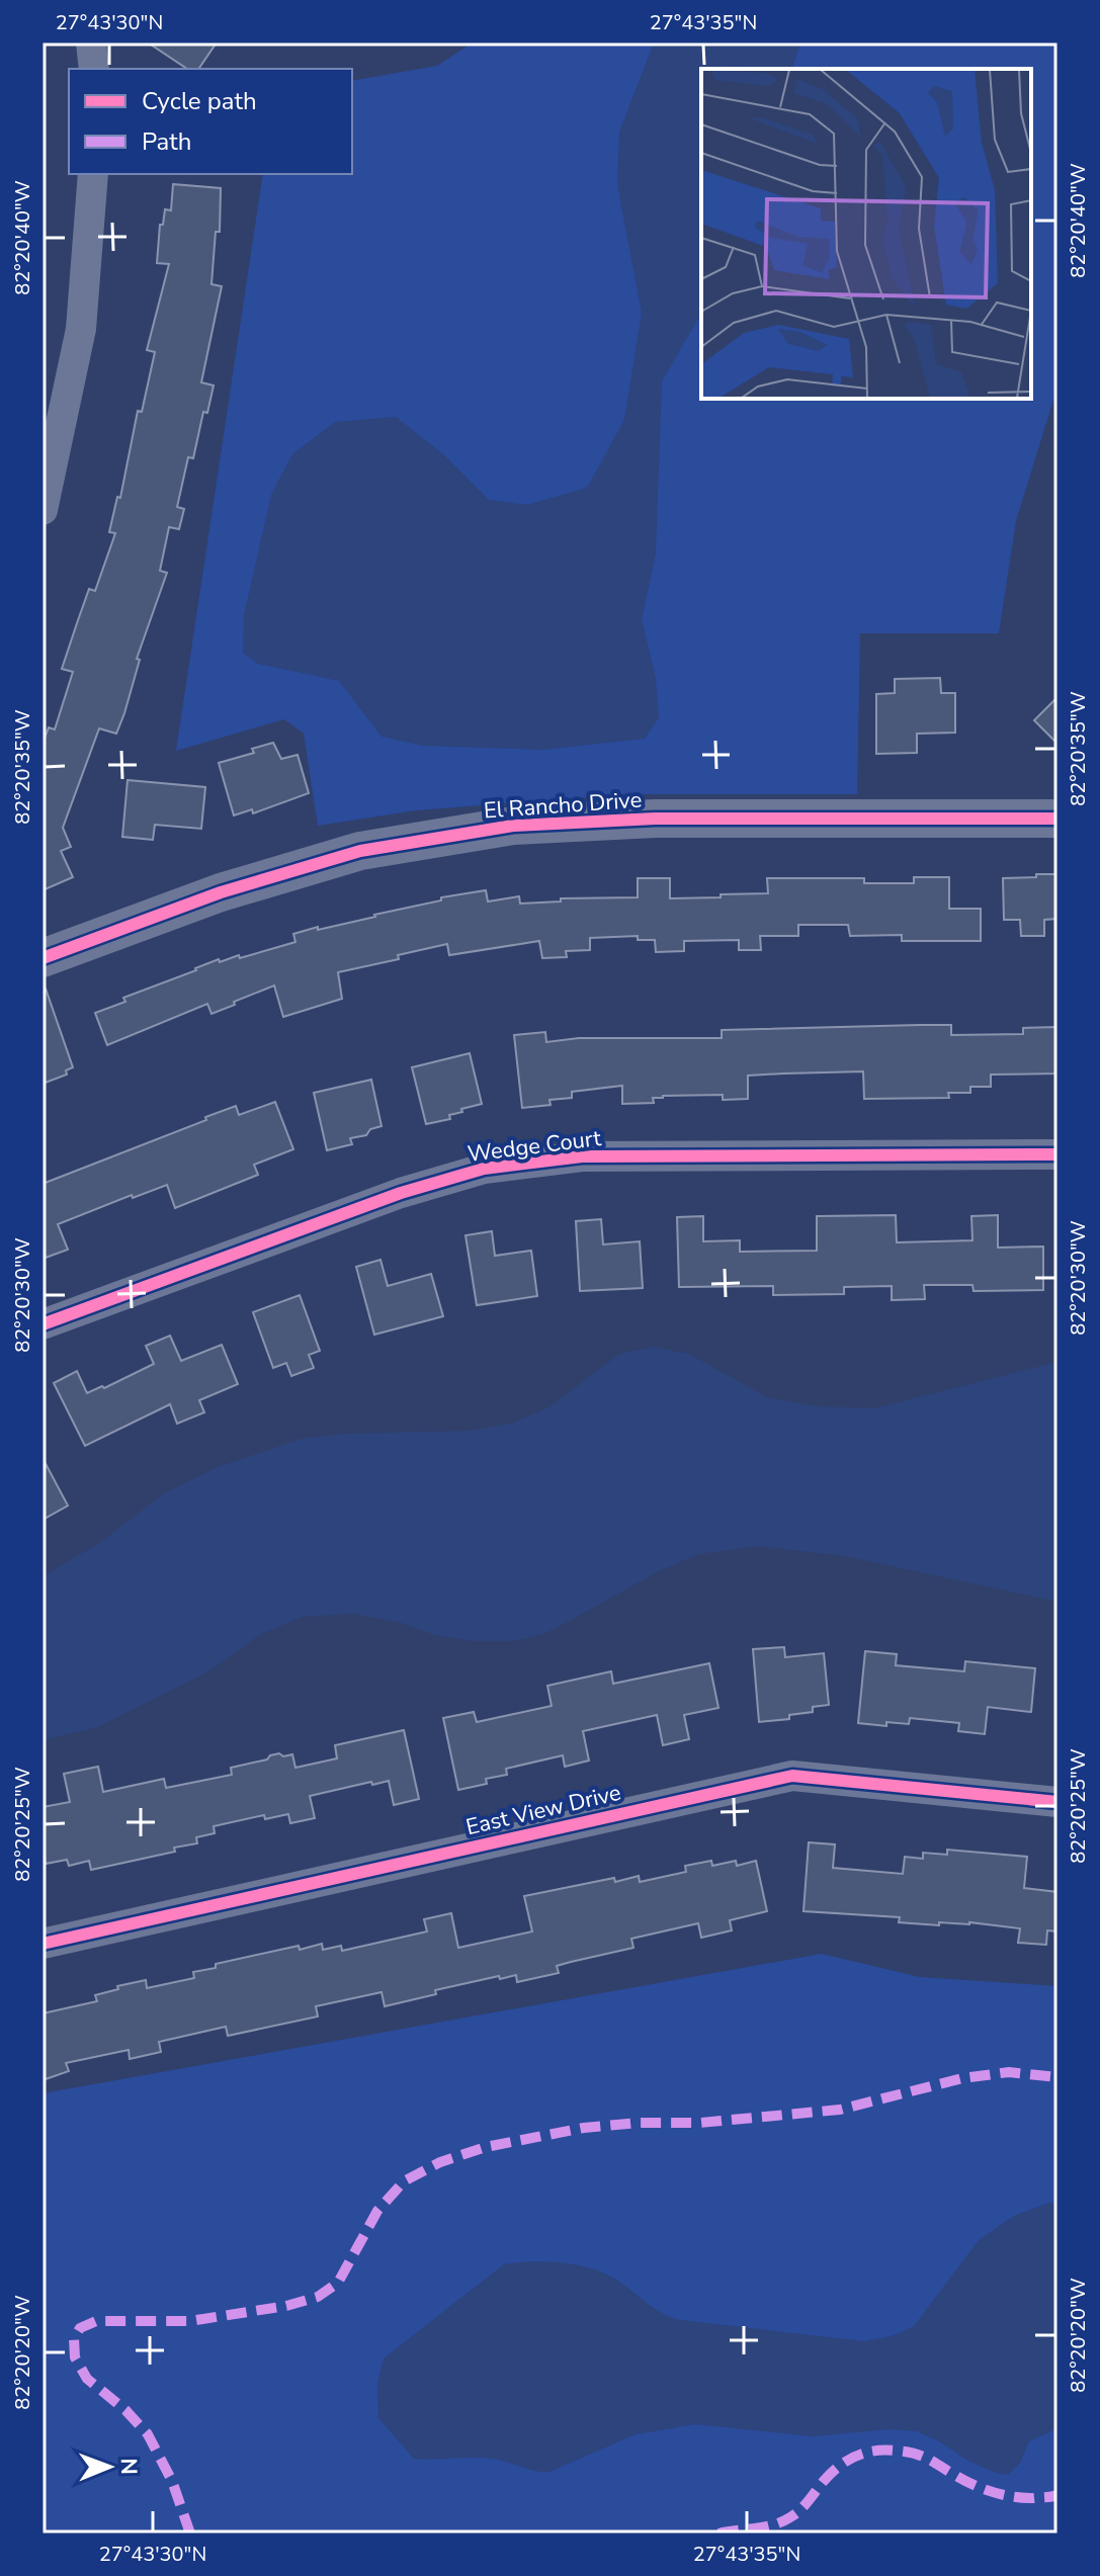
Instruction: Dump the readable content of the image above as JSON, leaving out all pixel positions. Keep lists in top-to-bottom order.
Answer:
{
  "streets": {
    "street": ["El Rancho Drive", "Wedge Court", "East View Drive"]
  },
  "legend": ["Cycle path", "Path"],
  "north": "right",
  "coordinates": [
    "27°43'30\"N",
    "27°43'35\"N",
    "82°20'40\"W",
    "82°20'35\"W",
    "82°20'30\"W",
    "82°20'25\"W",
    "82°20'20\"W"
  ]
}
